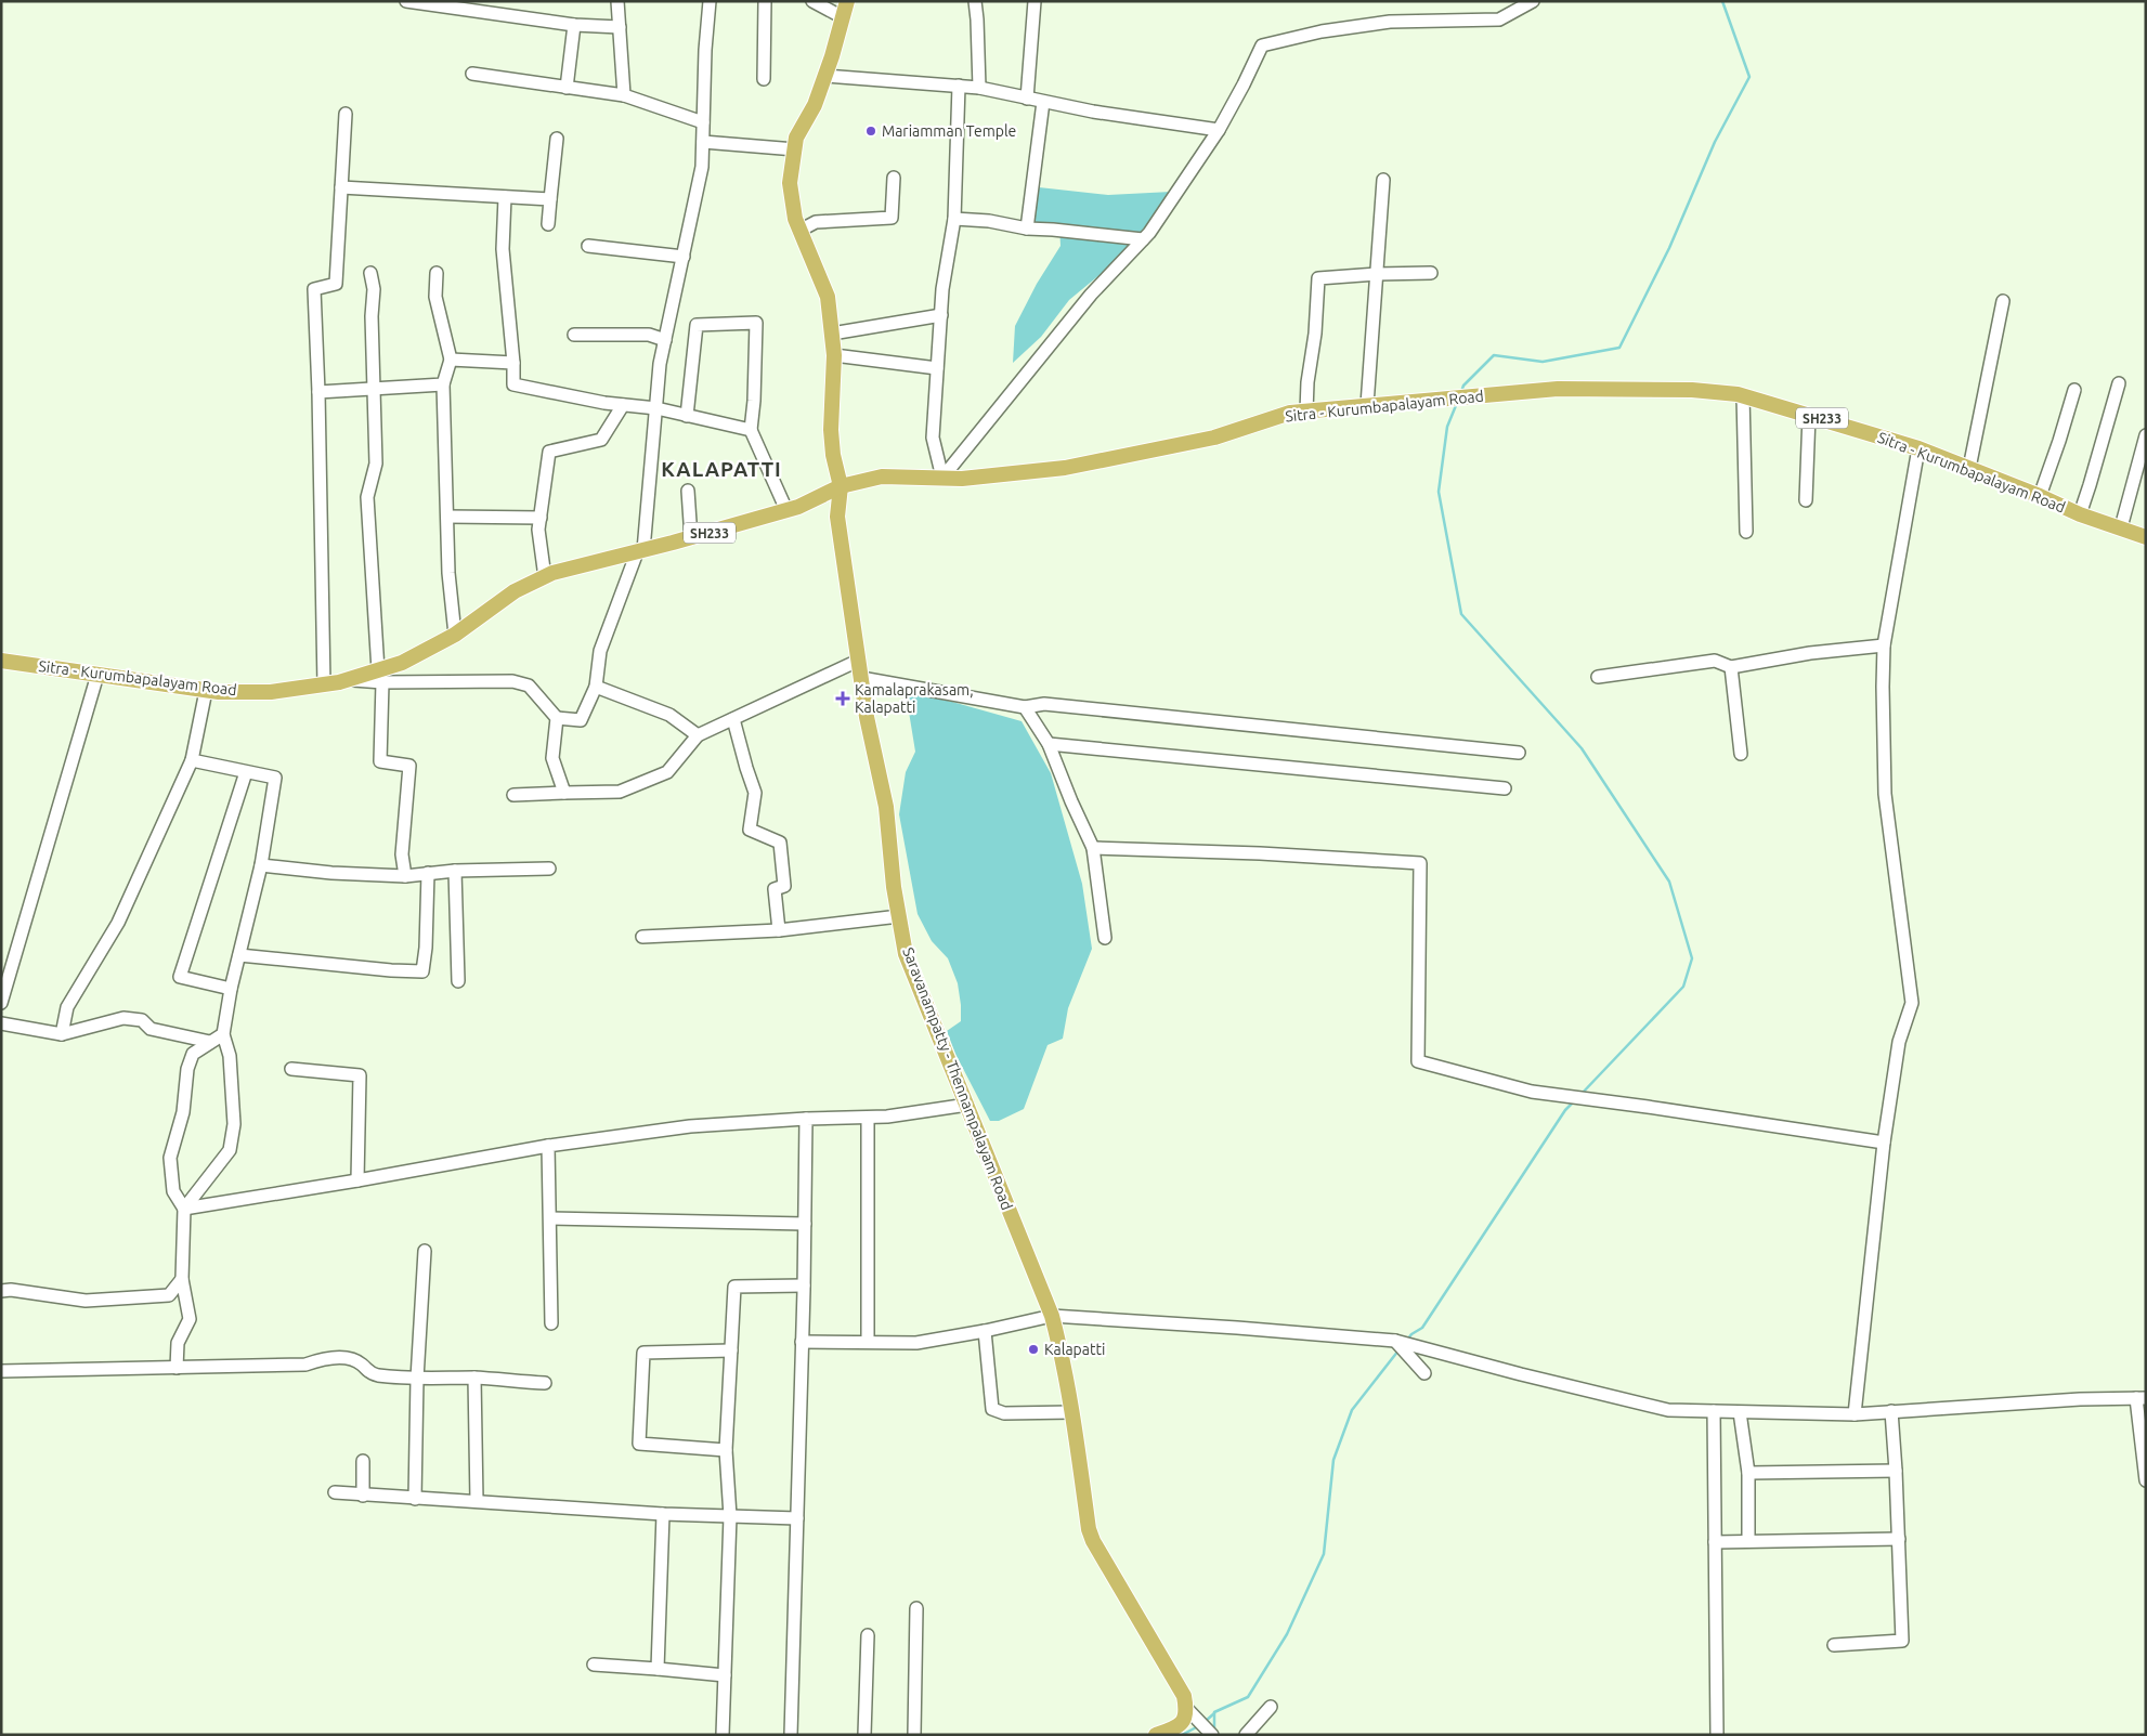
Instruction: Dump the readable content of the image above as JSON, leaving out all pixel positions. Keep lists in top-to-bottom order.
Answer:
{
  "streets": {
    "main road": ["Sitra - Kurumbapalayam Road", "SH233", "Saravanampatty - Thennampalayam Road"]
  },
  "crossings": [
    ["Sitra - Kurumbapalayam Road", "Saravanampatty - Thennampalayam Road"]
  ],
  "districts": ["KALAPATTI"],
  "places": {
    "other": ["Mariamman Temple", "Kalapatti"],
    "health": ["Kamalaprakasam, Kalapatti"]
  }
}
